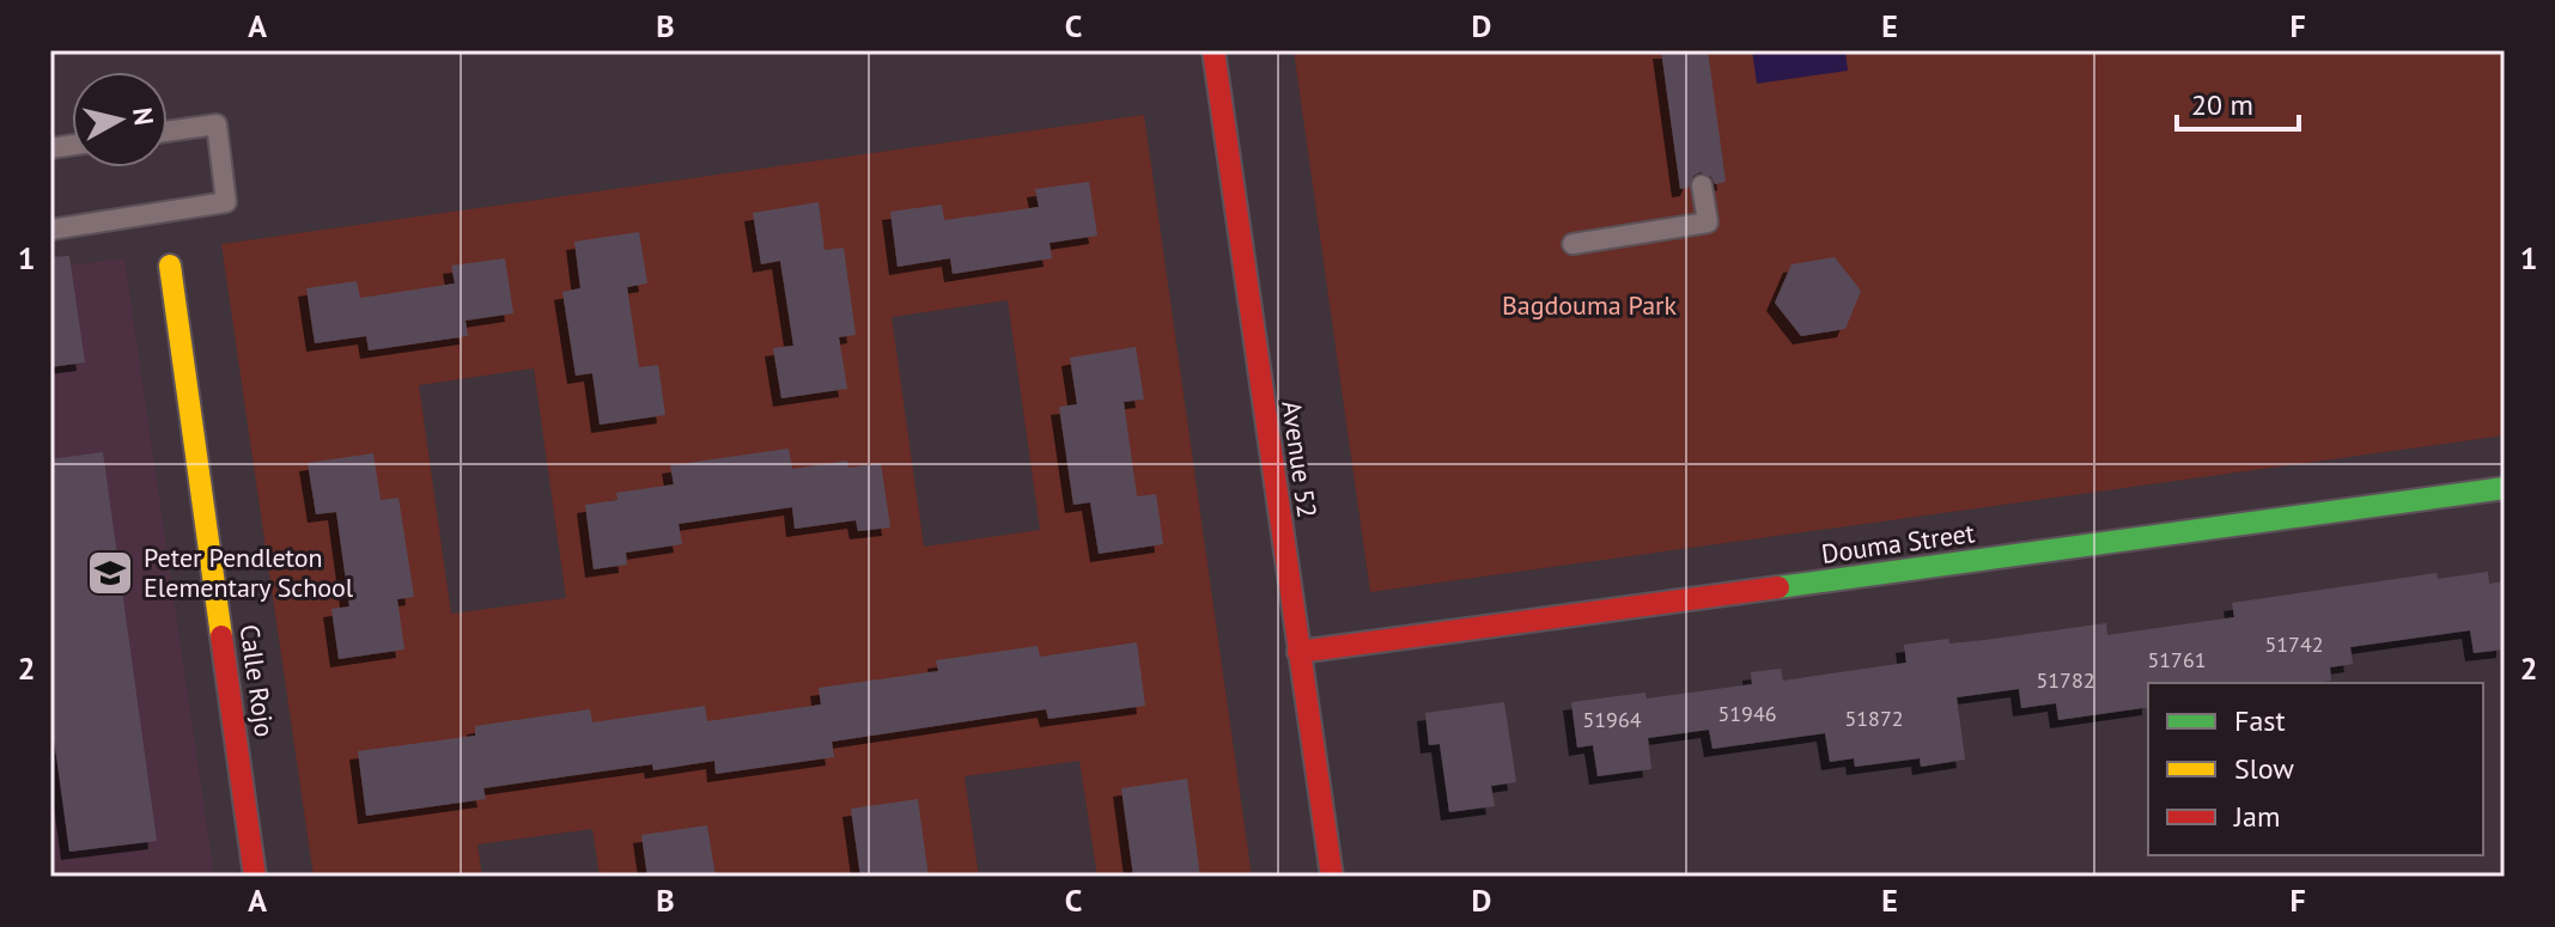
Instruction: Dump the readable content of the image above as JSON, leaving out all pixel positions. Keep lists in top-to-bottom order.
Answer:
{
  "streets": {
    "street": ["Avenue 52", "Douma Street", "Calle Rojo"]
  },
  "crossings": [
    ["Avenue 52", "Douma Street"]
  ],
  "parks": ["Bagdouma Park"],
  "places": {
    "school or university": ["Peter Pendleton Elementary School"]
  },
  "house_numbers": [
    "51742",
    "51761",
    "51782",
    "51946",
    "51872",
    "51964"
  ],
  "legend": ["Fast", "Slow", "Jam"],
  "scale_bar": "20 m",
  "north": "right",
  "grid": {
    "columns": [
      "A",
      "B",
      "C",
      "D",
      "E",
      "F"
    ],
    "rows": ["1", "2"]
  }
}
